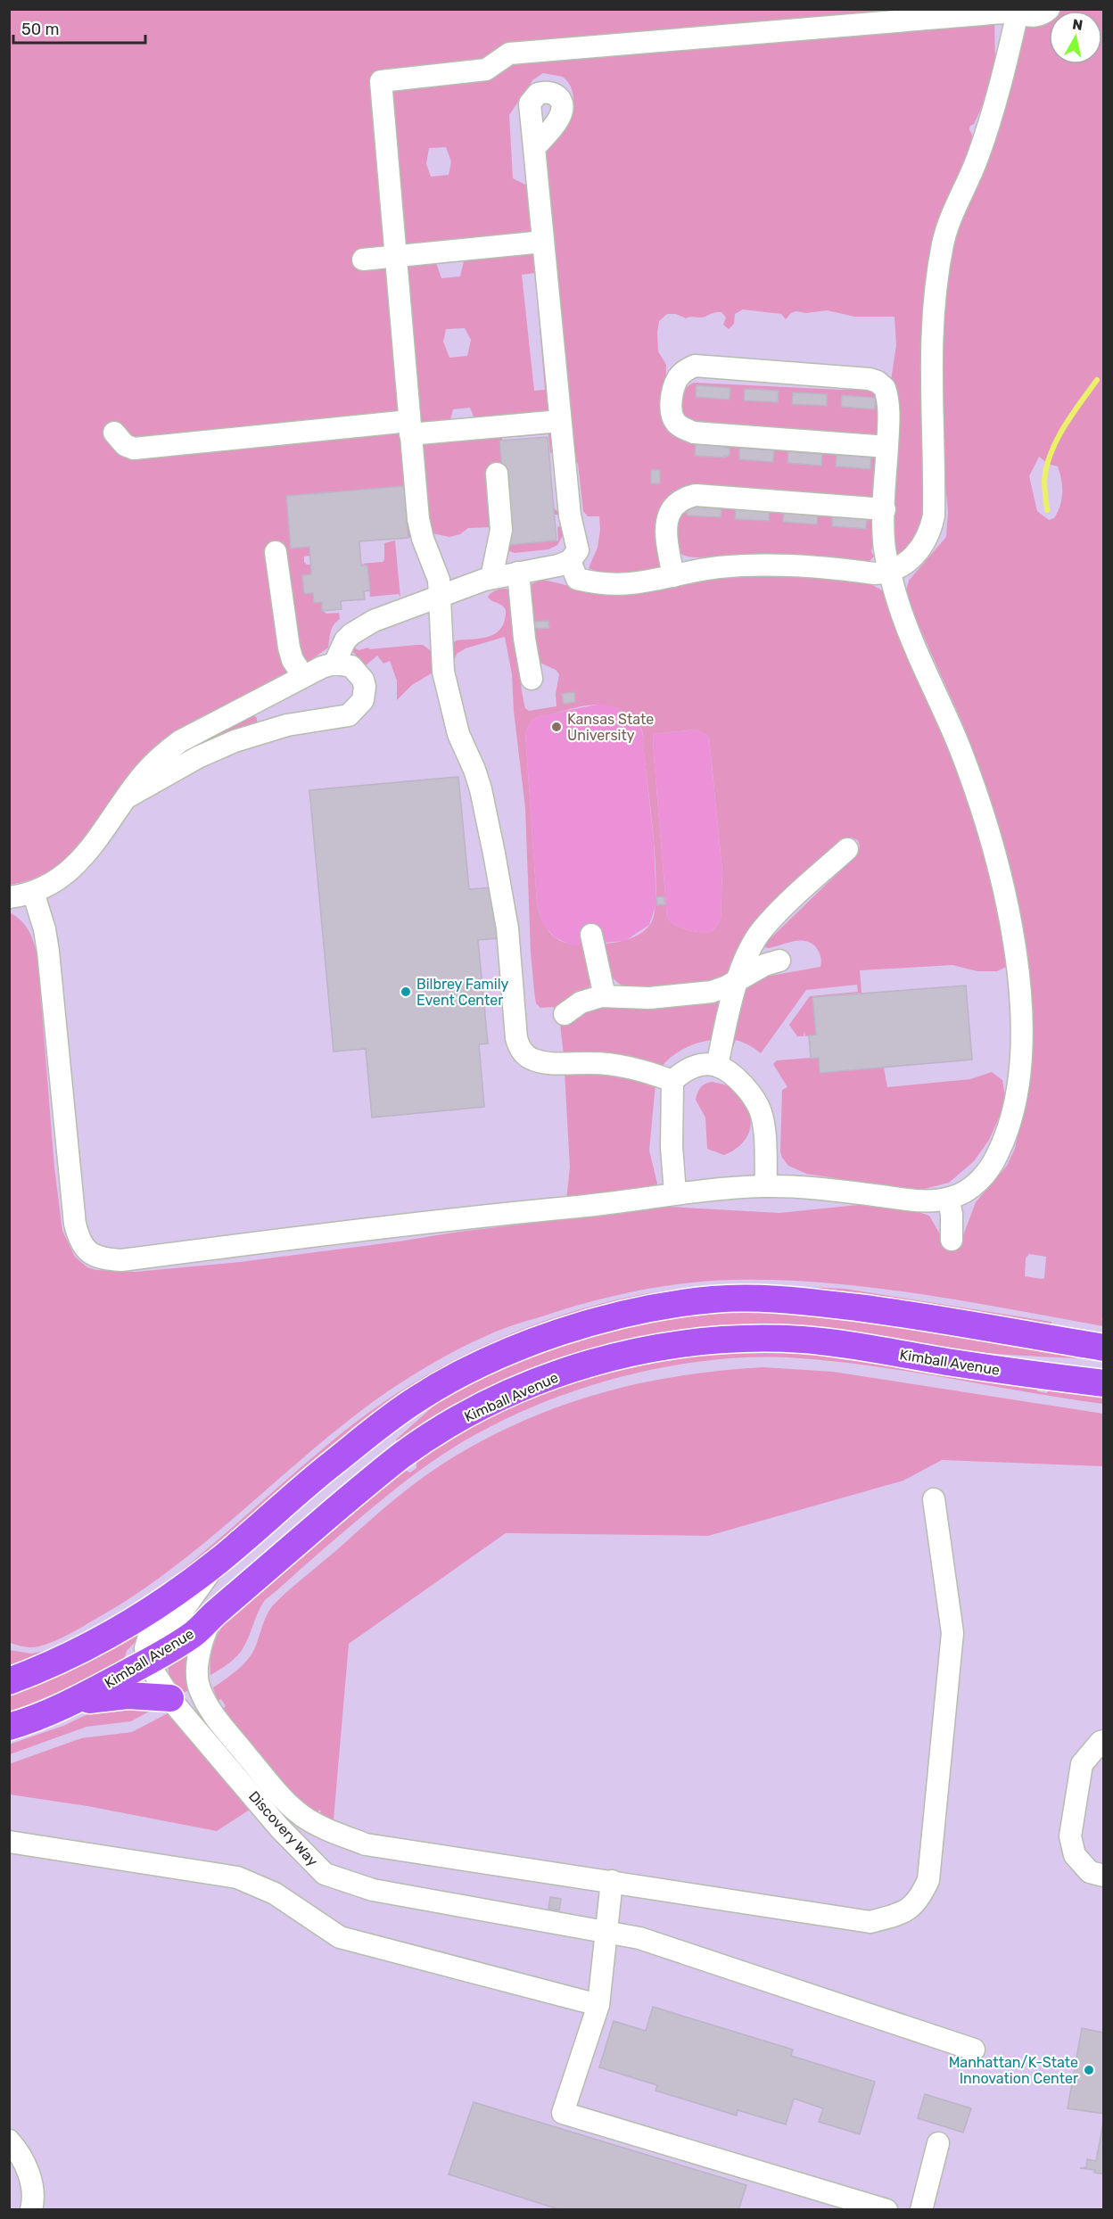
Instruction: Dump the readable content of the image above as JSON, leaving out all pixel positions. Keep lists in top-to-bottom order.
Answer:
{
  "streets": {
    "main road": ["Kimball Avenue"],
    "street": ["Discovery Way"]
  },
  "crossings": [
    ["Kimball Avenue", "Discovery Way"]
  ],
  "places": ["Kansas State University", "Bilbrey Family Event Center", "Manhattan/K-State Innovation Center"],
  "scale_bar": "50 m",
  "north": "top"
}
